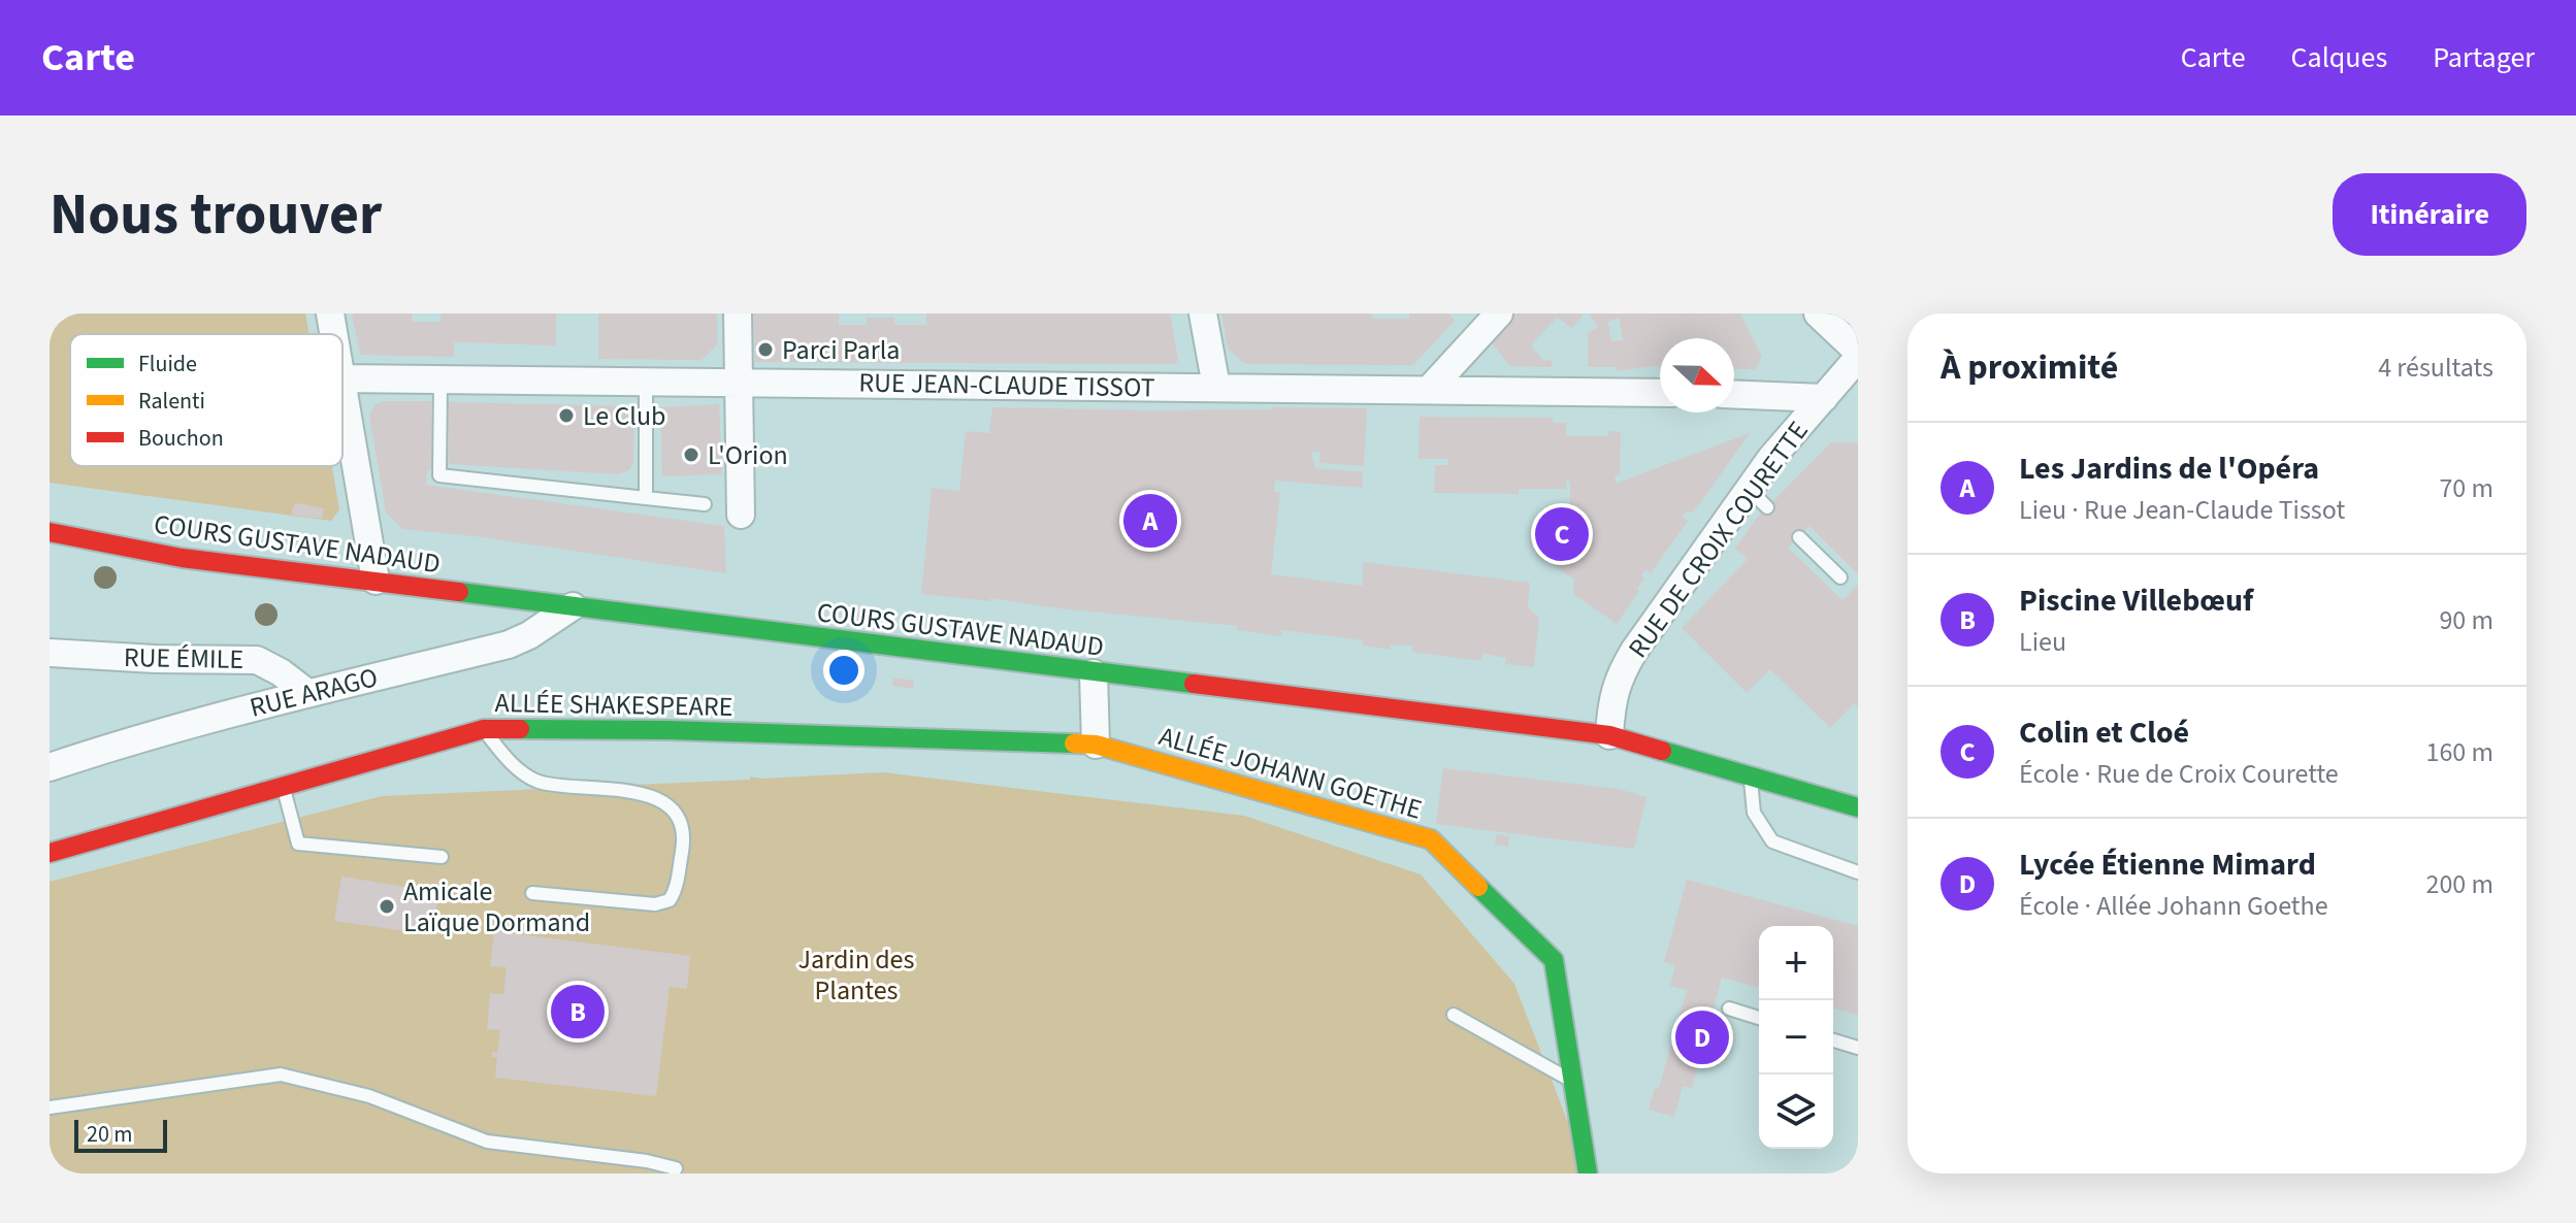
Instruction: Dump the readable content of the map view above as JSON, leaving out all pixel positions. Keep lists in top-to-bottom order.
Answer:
{
  "streets": {
    "main road": ["COURS GUSTAVE NADAUD", "ALLÉE SHAKESPEARE", "ALLÉE JOHANN GOETHE"],
    "street": [
      "RUE JEAN-CLAUDE TISSOT",
      "RUE DE CROIX COURETTE",
      "RUE ÉMILE",
      "RUE ARAGO"
    ]
  },
  "crossings": [
    ["RUE DE CROIX COURETTE", "COURS GUSTAVE NADAUD"],
    ["COURS GUSTAVE NADAUD", "RUE ARAGO"],
    ["RUE ÉMILE", "RUE ARAGO"],
    ["ALLÉE SHAKESPEARE", "ALLÉE JOHANN GOETHE"]
  ],
  "parks": ["Jardin des Plantes"],
  "places": [
    "Parci Parla",
    "Le Club",
    "L'Orion",
    "Amicale Laïque Dormand"
  ],
  "legend": ["Fluide", "Ralenti", "Bouchon"],
  "scale_bar": "20 m",
  "north": "right",
  "page": {
    "header": "Carte",
    "nav": ["Carte", "Calques", "Partager"],
    "buttons": "Itinéraire",
    "title": "Nous trouver",
    "heading": ["À proximité", "4 résultats"],
    "list": [
      {
        "mark": "A",
        "name": "Les Jardins de l'Opéra",
        "note": "Lieu · Rue Jean-Claude Tissot",
        "value": "70 m"
      },
      {
        "mark": "B",
        "name": "Piscine Villebœuf",
        "note": "Lieu",
        "value": "90 m"
      },
      {
        "mark": "C",
        "name": "Colin et Cloé",
        "note": "École · Rue de Croix Courette",
        "value": "160 m"
      },
      {
        "mark": "D",
        "name": "Lycée Étienne Mimard",
        "note": "École · Allée Johann Goethe",
        "value": "200 m"
      }
    ],
    "pins": [
      "A",
      "C",
      "B",
      "D"
    ],
    "map_buttons": ["+", "−"],
    "scale": "20 m"
  }
}
